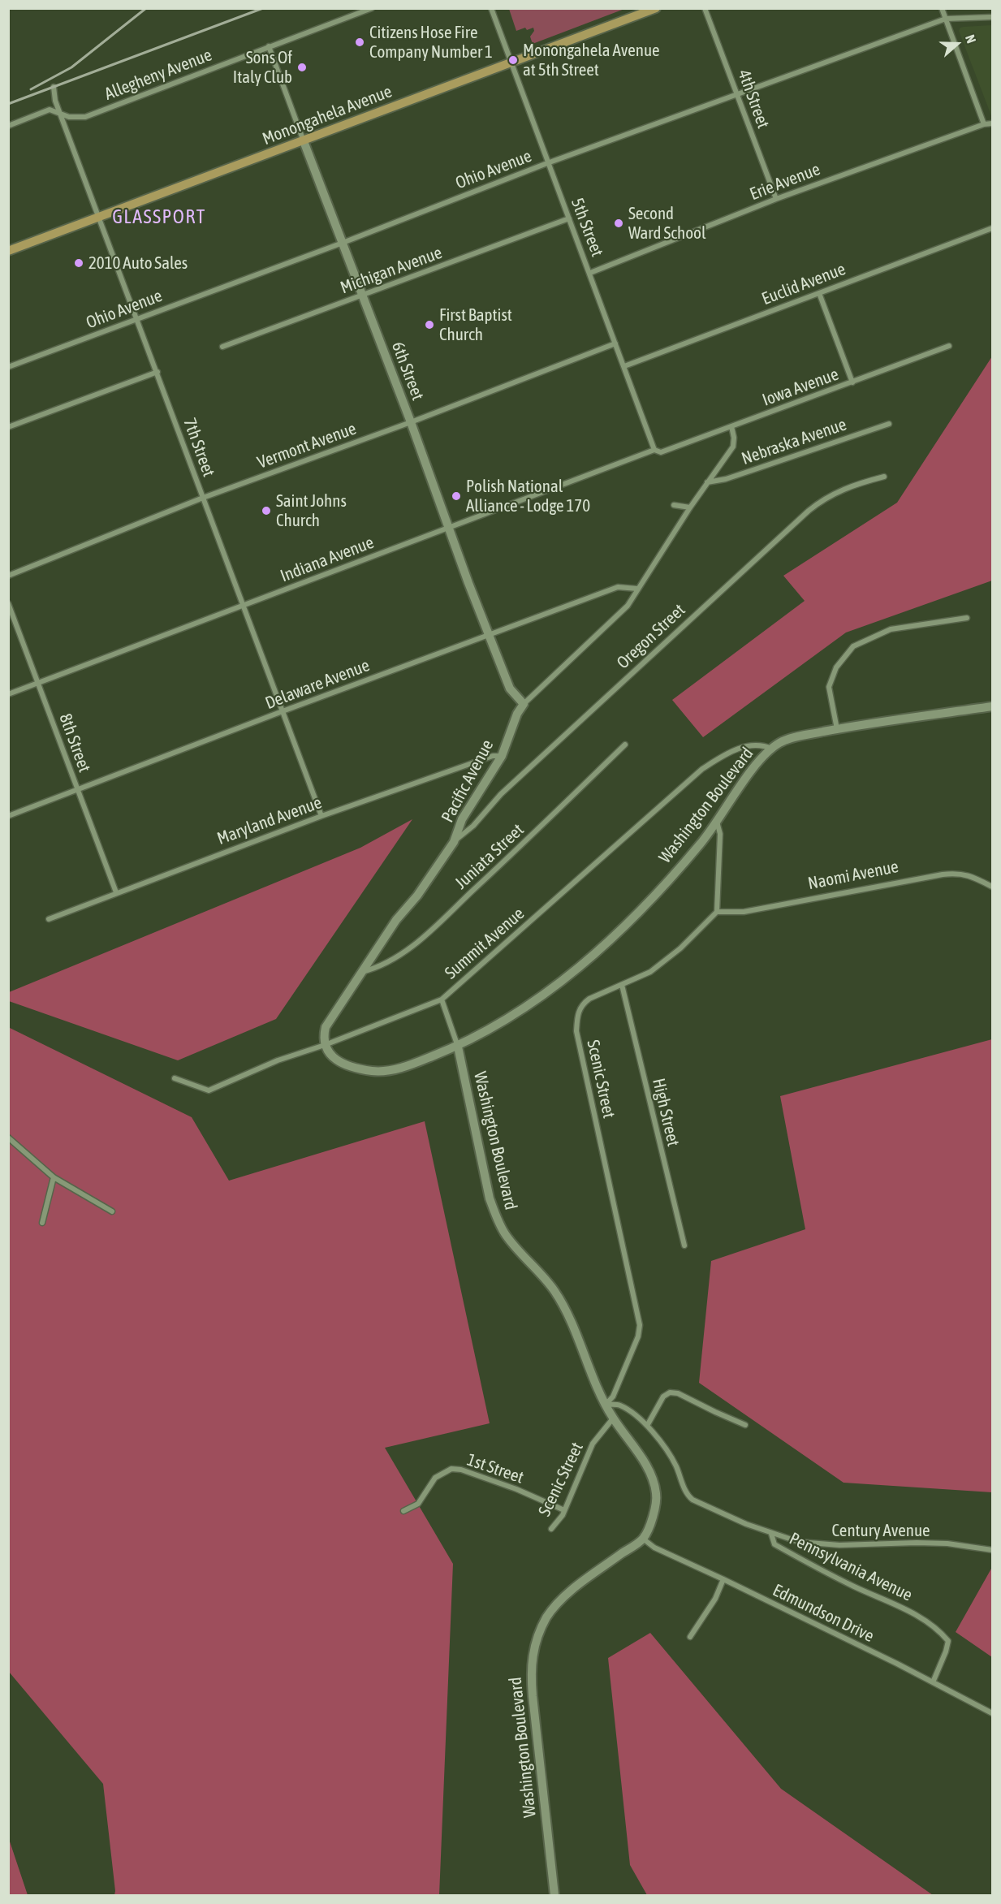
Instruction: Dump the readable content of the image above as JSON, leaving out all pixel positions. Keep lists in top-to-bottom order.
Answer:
{
  "streets": {
    "main road": ["Monongahela Avenue"],
    "street": [
      "Allegheny Avenue",
      "4th Street",
      "Ohio Avenue",
      "Erie Avenue",
      "5th Street",
      "Michigan Avenue",
      "Euclid Avenue",
      "6th Street",
      "Iowa Avenue",
      "Nebraska Avenue",
      "Vermont Avenue",
      "7th Street",
      "Indiana Avenue",
      "Oregon Street",
      "Delaware Avenue",
      "8th Street",
      "Pacific Avenue",
      "Washington Boulevard",
      "Maryland Avenue",
      "Juniata Street",
      "Naomi Avenue",
      "Summit Avenue",
      "Scenic Street",
      "High Street",
      "1st Street",
      "Century Avenue",
      "Pennsylvania Avenue",
      "Edmundson Drive"
    ]
  },
  "crossings": [
    ["Allegheny Avenue", "6th Street"],
    ["Allegheny Avenue", "7th Street"],
    ["4th Street", "Ohio Avenue"],
    ["4th Street", "Erie Avenue"],
    ["Monongahela Avenue", "5th Street"],
    ["Monongahela Avenue", "6th Street"],
    ["Monongahela Avenue", "7th Street"],
    ["Ohio Avenue", "5th Street"],
    ["Ohio Avenue", "6th Street"],
    ["Ohio Avenue", "7th Street"],
    ["Erie Avenue", "5th Street"],
    ["5th Street", "Michigan Avenue"],
    ["5th Street", "Euclid Avenue"],
    ["5th Street", "Iowa Avenue"],
    ["5th Street", "Vermont Avenue"],
    ["5th Street", "Indiana Avenue"],
    ["Michigan Avenue", "6th Street"],
    ["6th Street", "Vermont Avenue"],
    ["6th Street", "Indiana Avenue"],
    ["6th Street", "Delaware Avenue"],
    ["6th Street", "Pacific Avenue"],
    ["Iowa Avenue", "Indiana Avenue"],
    ["Iowa Avenue", "Pacific Avenue"],
    ["Nebraska Avenue", "Pacific Avenue"],
    ["Vermont Avenue", "7th Street"],
    ["7th Street", "Indiana Avenue"],
    ["7th Street", "Delaware Avenue"],
    ["7th Street", "Maryland Avenue"],
    ["Indiana Avenue", "8th Street"],
    ["Oregon Street", "Pacific Avenue"],
    ["Delaware Avenue", "8th Street"],
    ["Delaware Avenue", "Pacific Avenue"],
    ["8th Street", "Maryland Avenue"],
    ["Pacific Avenue", "Maryland Avenue"],
    ["Pacific Avenue", "Juniata Street"],
    ["Pacific Avenue", "Summit Avenue"],
    ["Washington Boulevard", "Summit Avenue"],
    ["Washington Boulevard", "Scenic Street"],
    ["Washington Boulevard", "Pennsylvania Avenue"],
    ["Washington Boulevard", "Edmundson Drive"],
    ["Naomi Avenue", "Scenic Street"],
    ["Scenic Street", "High Street"],
    ["Scenic Street", "1st Street"],
    ["Scenic Street", "Pennsylvania Avenue"],
    ["Century Avenue", "Pennsylvania Avenue"],
    ["Pennsylvania Avenue", "Edmundson Drive"]
  ],
  "districts": ["GLASSPORT"],
  "places": [
    "Citizens Hose Fire Company Number 1",
    "Monongahela Avenue at 5th Street",
    "Sons Of Italy Club",
    "Second Ward School",
    "2010 Auto Sales",
    "First Baptist Church",
    "Polish National Alliance - Lodge 170",
    "Saint Johns Church"
  ],
  "north": "right"
}
